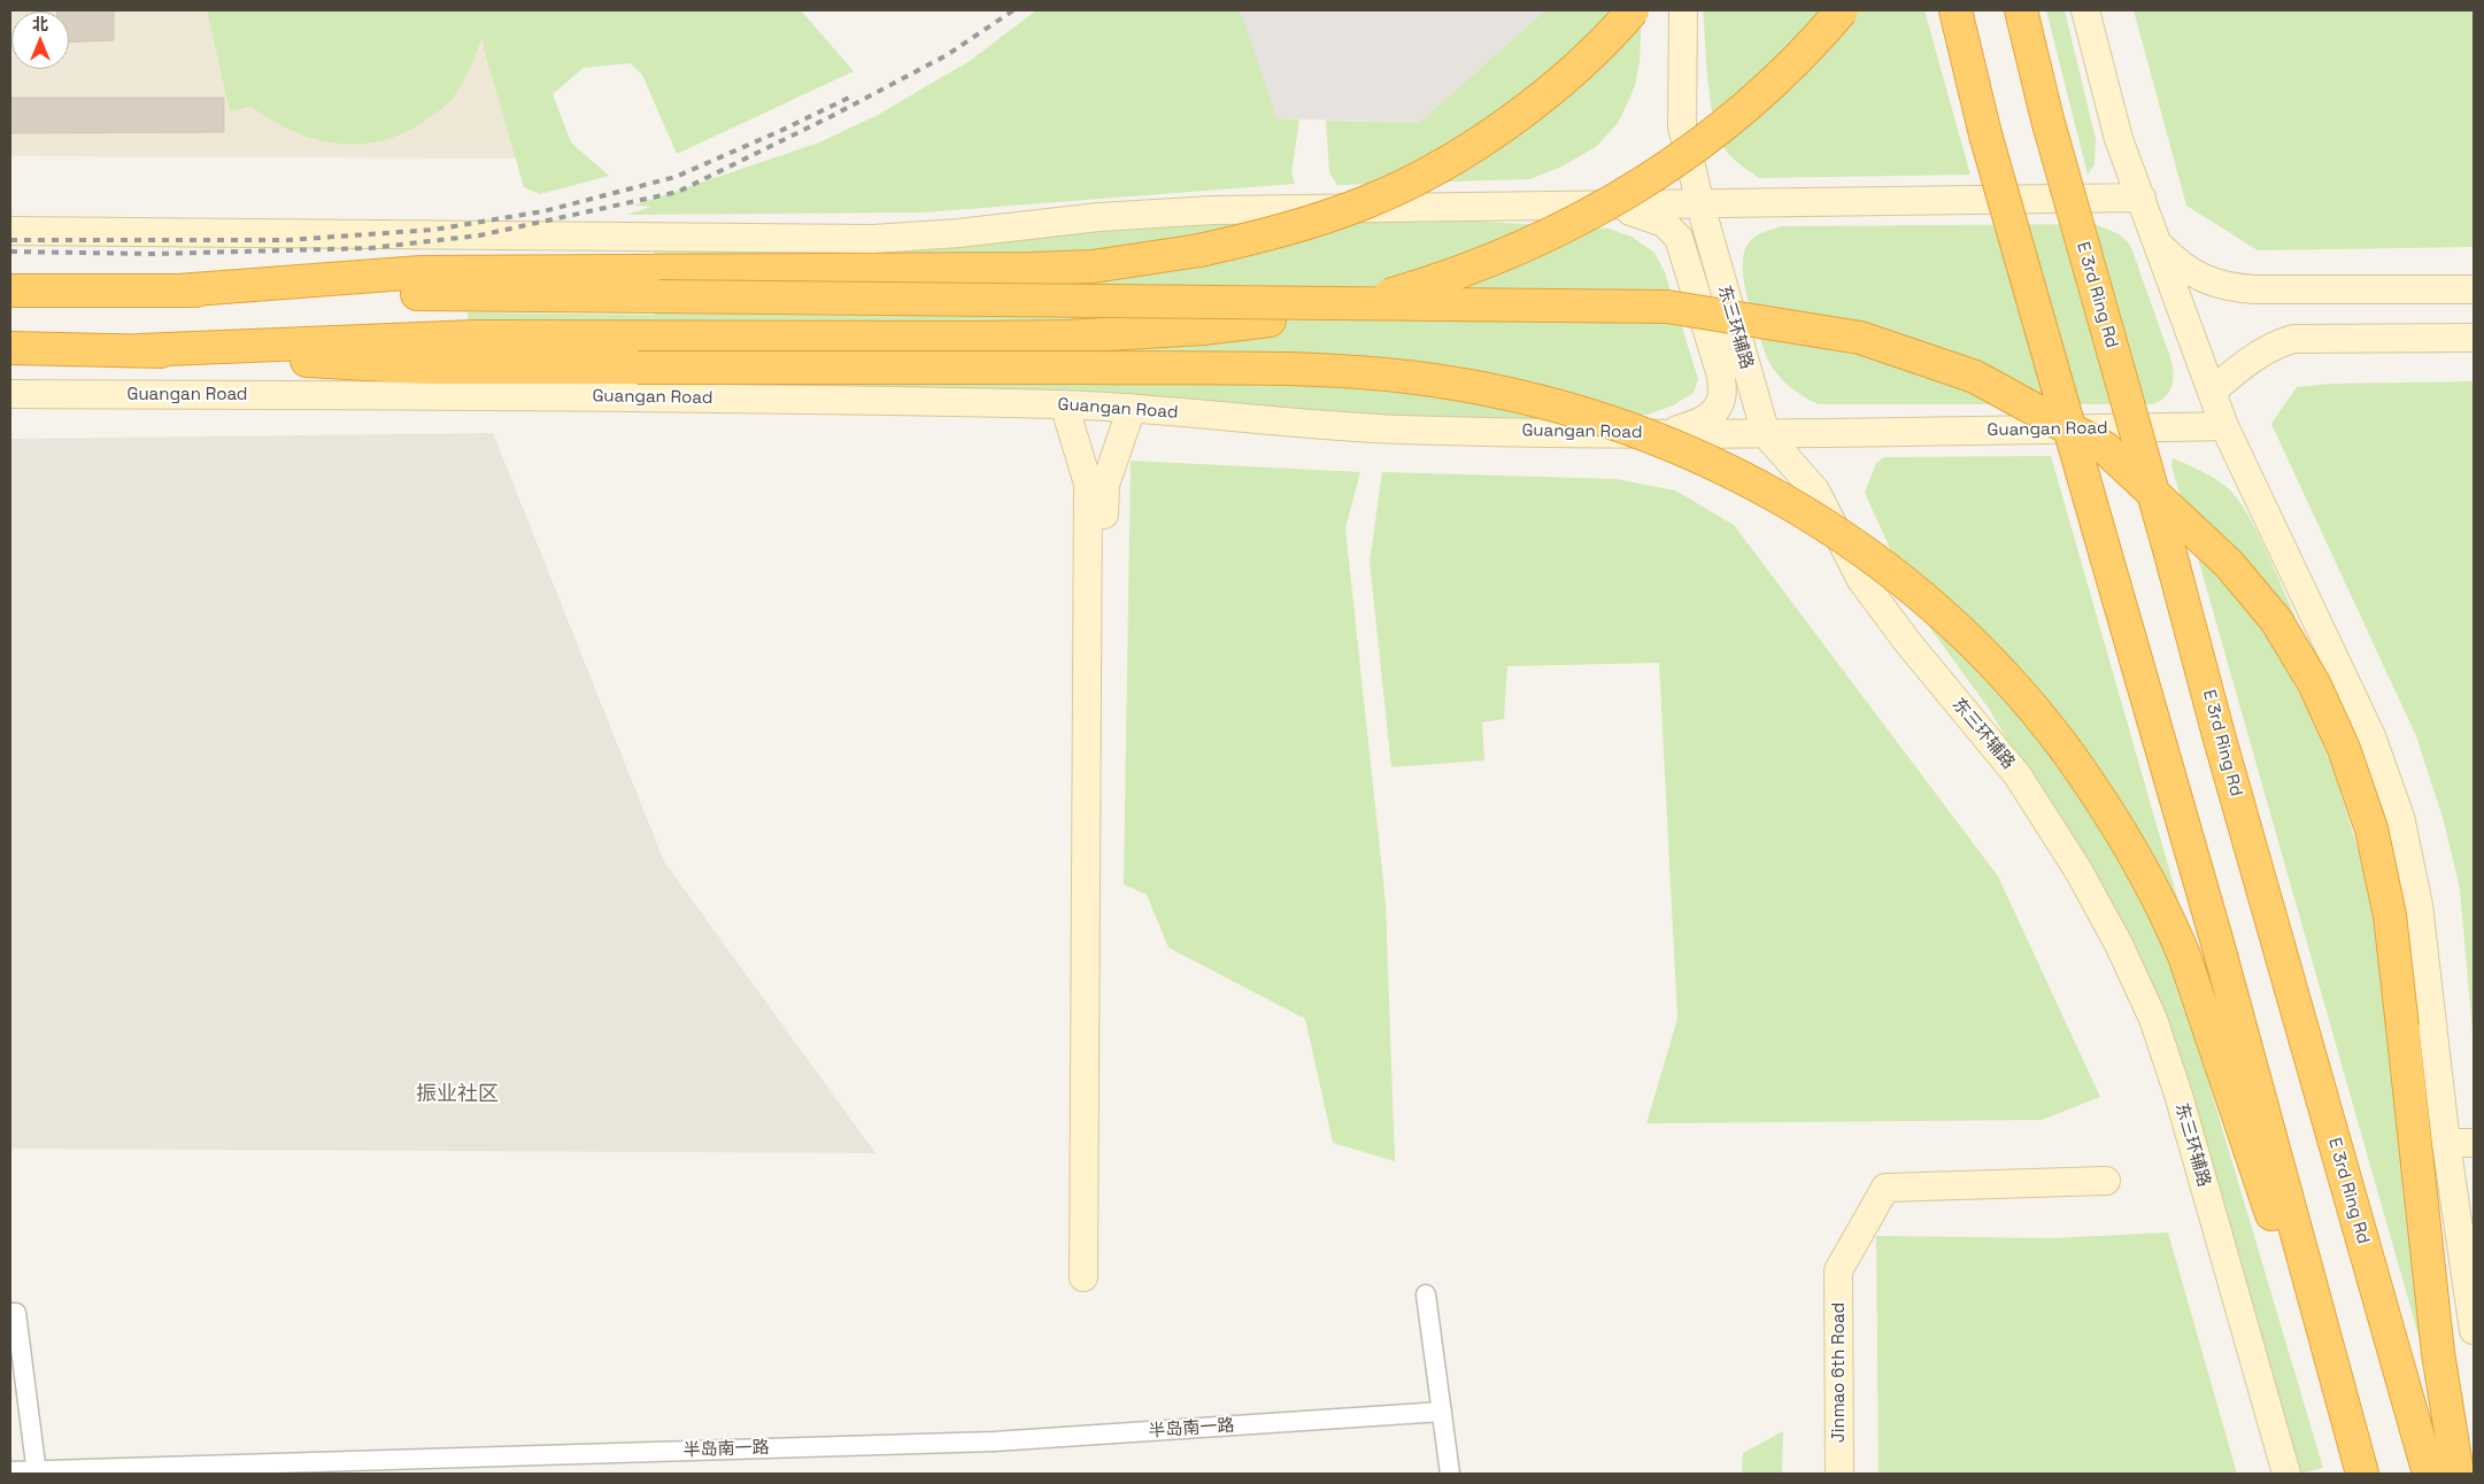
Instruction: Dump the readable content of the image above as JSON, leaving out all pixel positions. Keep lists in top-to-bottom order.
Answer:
{
  "streets": {
    "highway": ["E 3rd Ring Rd"],
    "main road": ["东三环辅路", "Guangan Road", "Jinmao 6th Road"],
    "street": ["半岛南一路"]
  },
  "crossings": [
    ["东三环辅路", "Guangan Road"]
  ],
  "districts": ["振业社区"],
  "north": "top"
}
